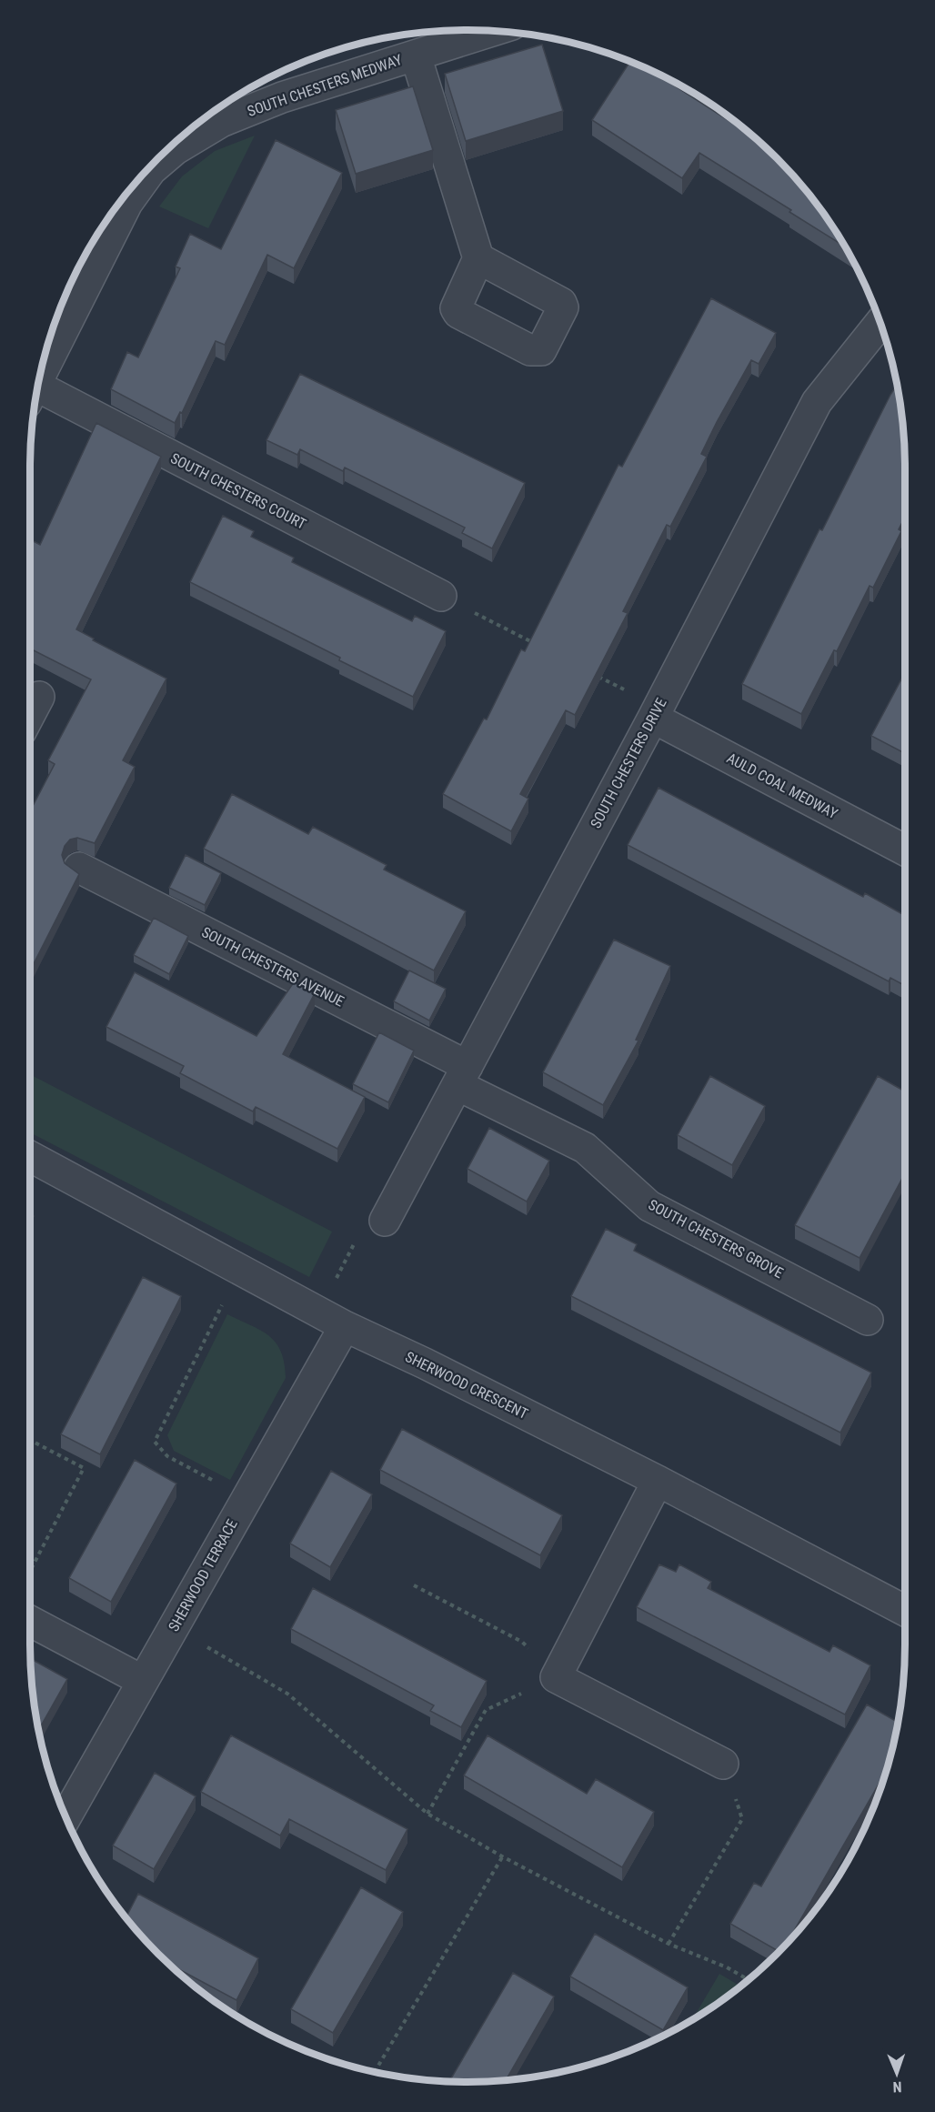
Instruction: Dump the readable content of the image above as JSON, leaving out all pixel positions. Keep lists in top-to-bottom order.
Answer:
{
  "streets": {
    "street": [
      "SOUTH CHESTERS MEDWAY",
      "SOUTH CHESTERS COURT",
      "SOUTH CHESTERS DRIVE",
      "AULD COAL MEDWAY",
      "SOUTH CHESTERS AVENUE",
      "SOUTH CHESTERS GROVE",
      "SHERWOOD CRESCENT",
      "SHERWOOD TERRACE"
    ]
  },
  "crossings": [
    ["SOUTH CHESTERS DRIVE", "AULD COAL MEDWAY"],
    ["SOUTH CHESTERS DRIVE", "SOUTH CHESTERS AVENUE"],
    ["SOUTH CHESTERS DRIVE", "SOUTH CHESTERS GROVE"],
    ["SOUTH CHESTERS AVENUE", "SOUTH CHESTERS GROVE"],
    ["SHERWOOD CRESCENT", "SHERWOOD TERRACE"]
  ],
  "north": "bottom"
}
